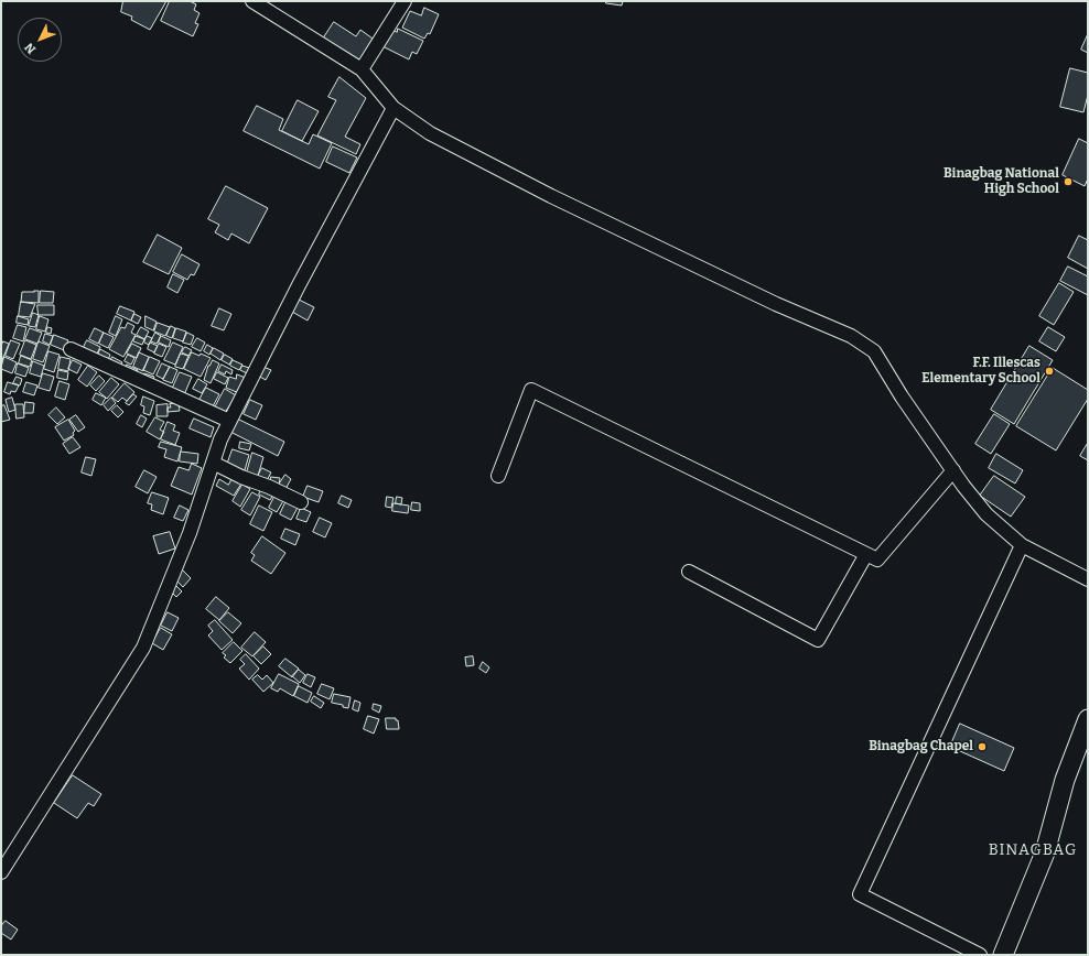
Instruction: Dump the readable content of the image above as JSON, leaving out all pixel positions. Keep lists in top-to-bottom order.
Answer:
{
  "districts": ["BINAGBAG"],
  "places": ["Binagbag National High School", "F.F. Illescas Elementary School", "Binagbag Chapel"],
  "north": "bottom left"
}
